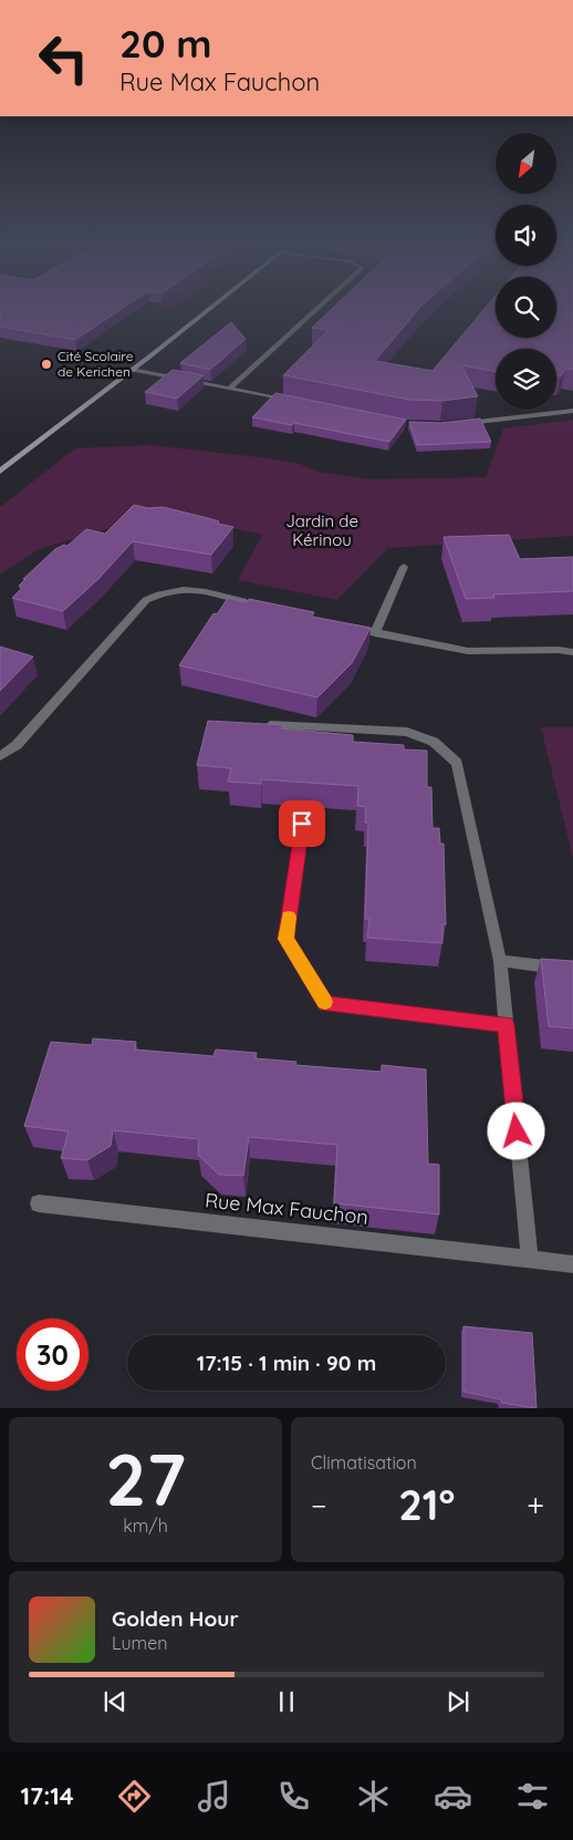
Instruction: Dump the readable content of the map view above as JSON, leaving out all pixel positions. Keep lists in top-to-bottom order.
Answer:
{
  "streets": {
    "street": ["Rue Max Fauchon"]
  },
  "parks": ["Jardin de Kérinou"],
  "places": ["Cité Scolaire de Kerichen"],
  "north": "bottom left",
  "page": {
    "turn": ["20 m", "Rue Max Fauchon"],
    "limit": "30",
    "trip": "17:15 · 1 min · 90 m",
    "tile": [
      ["27", "km/h"],
      "Climatisation"
    ],
    "heat": ["−", "21°", "+"],
    "song": ["Golden Hour", "Lumen"],
    "tabs": "17:14"
  }
}
